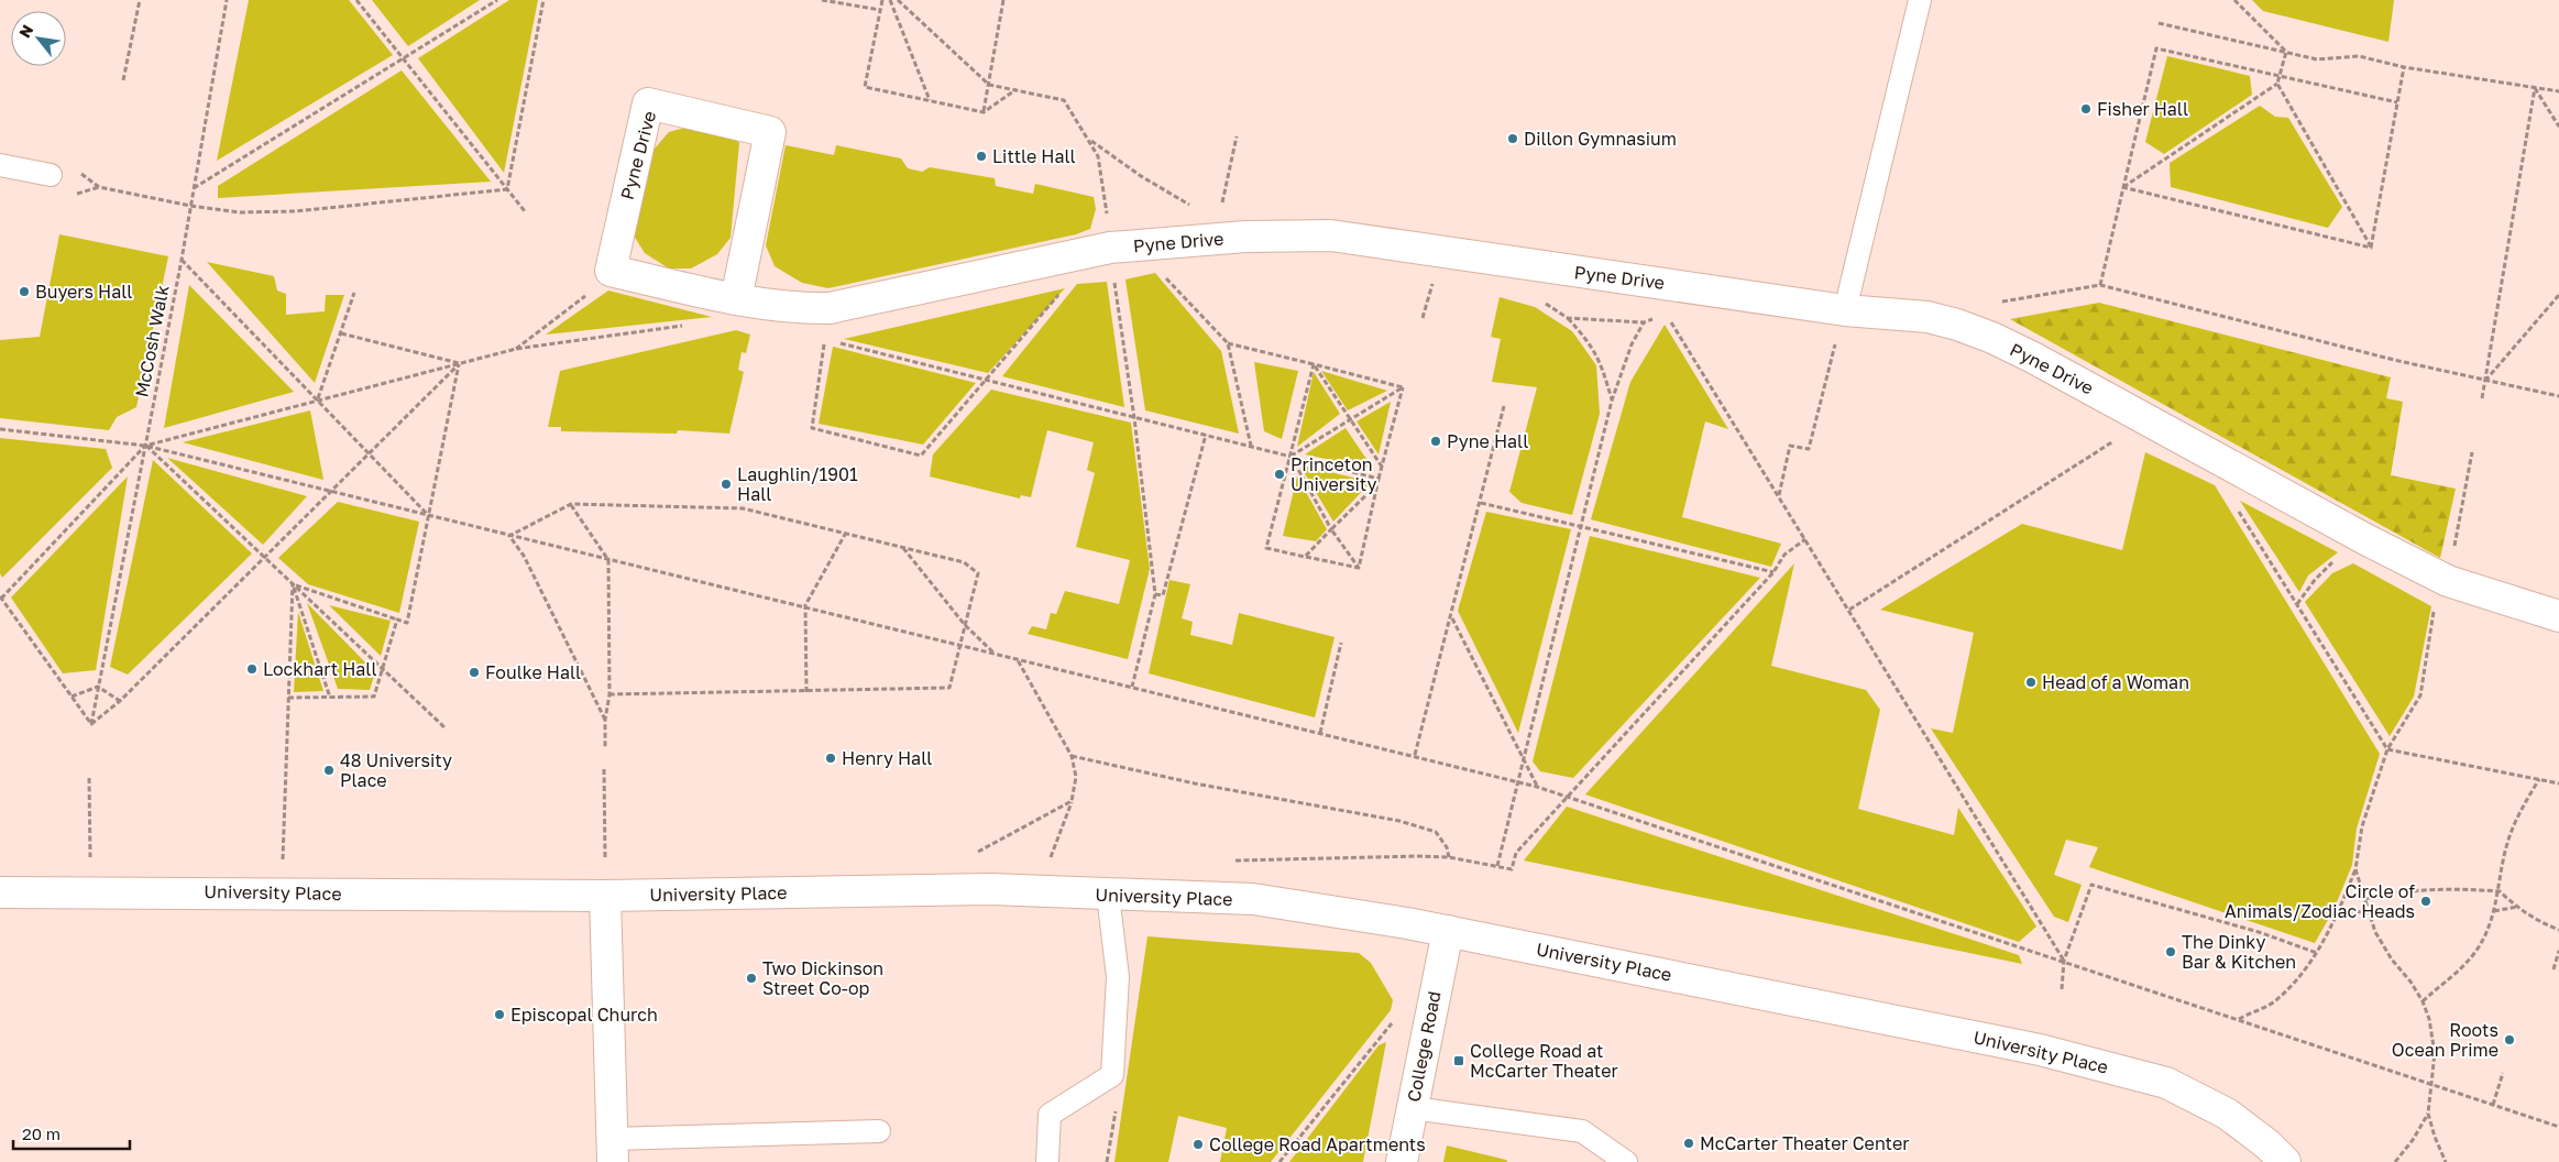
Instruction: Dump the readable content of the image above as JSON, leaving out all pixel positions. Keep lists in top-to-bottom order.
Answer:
{
  "streets": {
    "street": ["Pyne Drive", "University Place", "College Road"],
    "path": ["McCosh Walk"]
  },
  "crossings": [
    ["University Place", "College Road"]
  ],
  "places": {
    "other": [
      "Fisher Hall",
      "Dillon Gymnasium",
      "Little Hall",
      "Buyers Hall",
      "Pyne Hall",
      "Princeton University",
      "Laughlin/1901 Hall",
      "Lockhart Hall",
      "Foulke Hall",
      "Head of a Woman",
      "Henry Hall",
      "48 University Place",
      "Circle of Animals/Zodiac Heads",
      "The Dinky Bar & Kitchen",
      "Two Dickinson Street Co-op",
      "Episcopal Church",
      "Roots Ocean Prime",
      "McCarter Theater Center",
      "College Road Apartments"
    ],
    "transit": ["College Road at McCarter Theater"]
  },
  "scale_bar": "20 m",
  "north": "top left"
}
